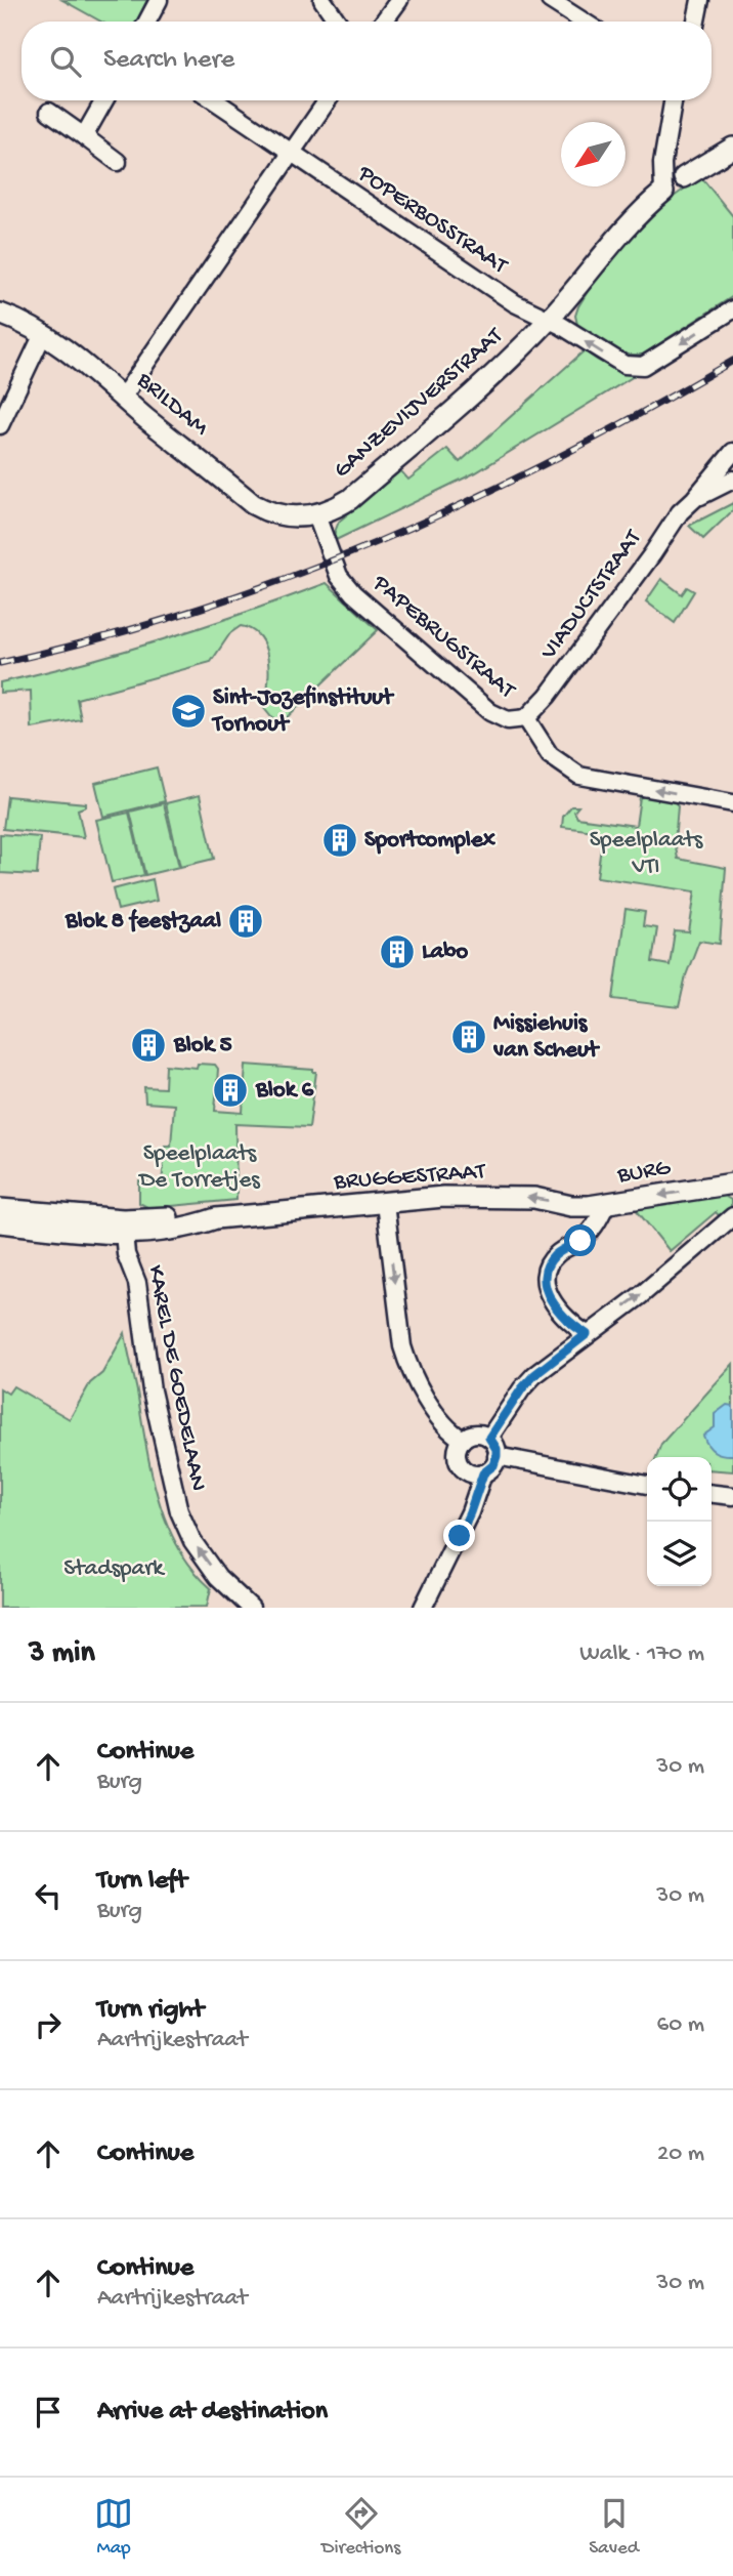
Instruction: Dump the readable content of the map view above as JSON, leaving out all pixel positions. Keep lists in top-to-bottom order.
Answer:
{
  "streets": {
    "street": [
      "POPERBOSSTRAAT",
      "GANZEVIJVERSTRAAT",
      "BRILDAM",
      "VIADUCTSTRAAT",
      "PAPEBRUGSTRAAT",
      "BURG",
      "BRUGGESTRAAT",
      "KAREL DE GOEDELAAN"
    ]
  },
  "crossings": [
    ["POPERBOSSTRAAT", "GANZEVIJVERSTRAAT"],
    ["GANZEVIJVERSTRAAT", "BRILDAM"],
    ["GANZEVIJVERSTRAAT", "PAPEBRUGSTRAAT"],
    ["BRILDAM", "PAPEBRUGSTRAAT"],
    ["VIADUCTSTRAAT", "PAPEBRUGSTRAAT"],
    ["BURG", "BRUGGESTRAAT"],
    ["BRUGGESTRAAT", "KAREL DE GOEDELAAN"]
  ],
  "one_way": ["PAPEBRUGSTRAAT", "BURG", "KAREL DE GOEDELAAN"],
  "parks": ["Speelplaats VTI", "Speelplaats De Torretjes", "Stadspark"],
  "places": {
    "school or university": ["Sint-Jozefinstituut Torhout"],
    "building": [
      "Sportcomplex",
      "Blok 8 feestzaal",
      "Labo",
      "Missiehuis van Scheut",
      "Blok 5",
      "Blok 6"
    ]
  },
  "north": "bottom left",
  "page": {
    "search": "Search here",
    "heading": ["3 min", "Walk · 170 m"],
    "list": [
      ["Continue", "Burg", "30 m"],
      ["Turn left", "Burg", "30 m"],
      ["Turn right", "Aartrijkestraat", "60 m"],
      ["Continue", "20 m"],
      ["Continue", "Aartrijkestraat", "30 m"],
      "Arrive at destination"
    ],
    "nav": ["Map", "Directions", "Saved"]
  }
}
